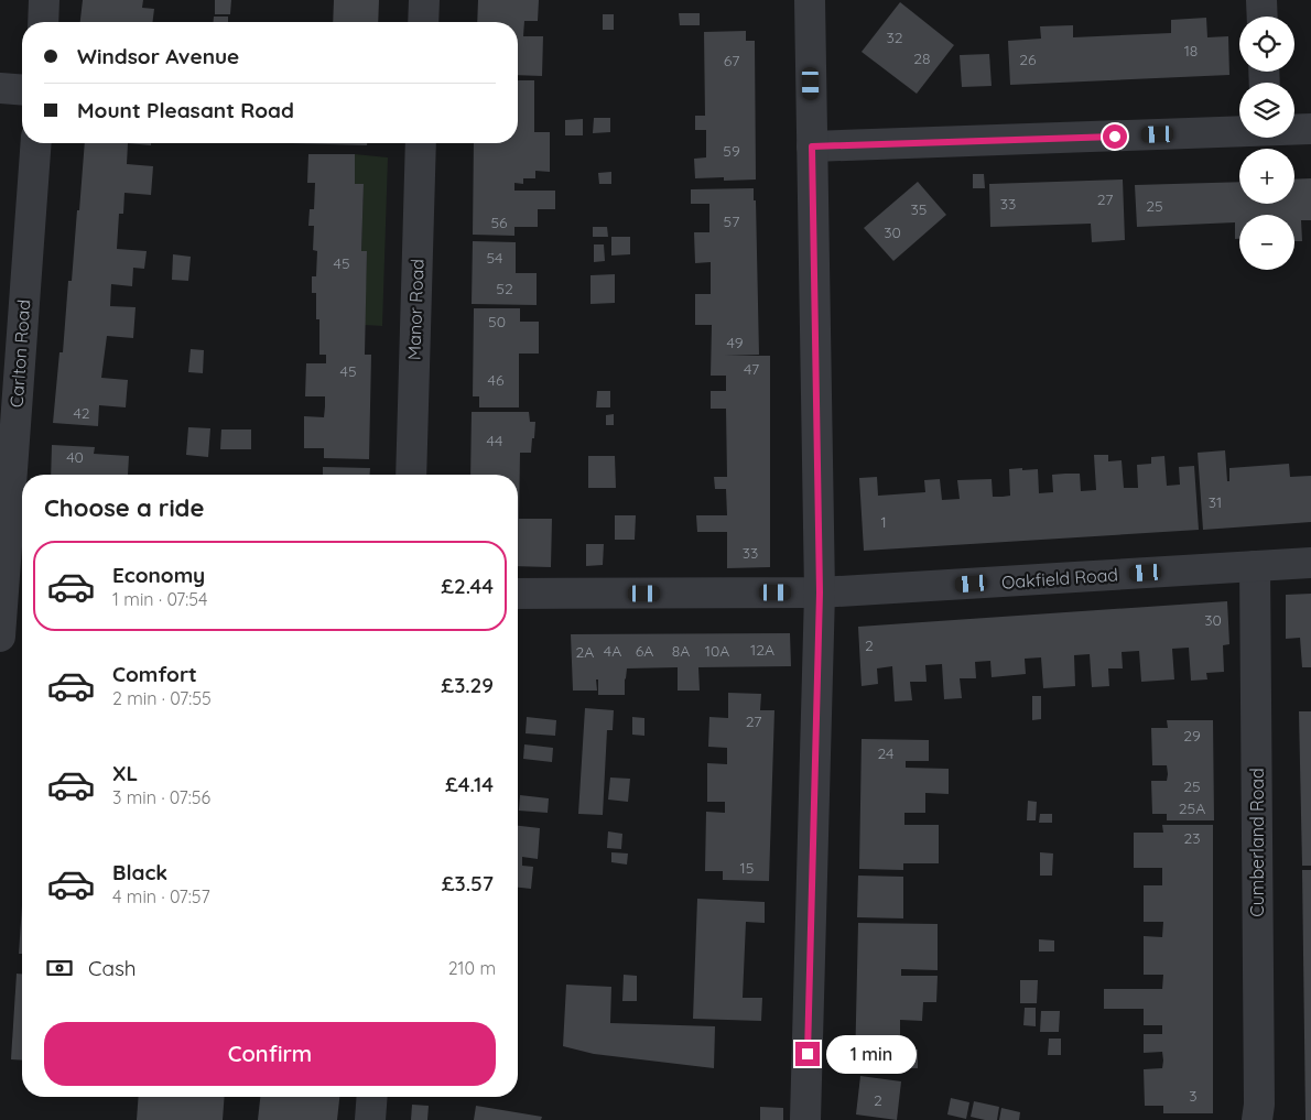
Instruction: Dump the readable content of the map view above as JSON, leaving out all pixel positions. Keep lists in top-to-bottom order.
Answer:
{
  "streets": {
    "street": [
      "Manor Road",
      "Carlton Road",
      "Oakfield Road",
      "Cumberland Road"
    ]
  },
  "crossings": [
    ["Oakfield Road", "Cumberland Road"]
  ],
  "house_numbers": [
    "32",
    "18",
    "28",
    "26",
    "67",
    "59",
    "27",
    "33",
    "25",
    "35",
    "57",
    "56",
    "30",
    "54",
    "45",
    "52",
    "50",
    "49",
    "47",
    "45",
    "46",
    "42",
    "44",
    "40",
    "31",
    "1",
    "33",
    "30",
    "2",
    "12A",
    "4A",
    "6A",
    "8A",
    "10A",
    "2A",
    "27",
    "29",
    "24",
    "25",
    "25A",
    "23",
    "15",
    "3",
    "2"
  ],
  "page": {
    "map_buttons": ["+", "−"],
    "banner": ["Windsor Avenue", "Mount Pleasant Road"],
    "heading": "Choose a ride",
    "list": [
      {
        "name": "Economy",
        "note": "1 min · 07:54",
        "value": "£2.44"
      },
      {
        "name": "Comfort",
        "note": "2 min · 07:55",
        "value": "£3.29"
      },
      {
        "name": "XL",
        "note": "3 min · 07:56",
        "value": "£4.14"
      },
      {
        "name": "Black",
        "note": "4 min · 07:57",
        "value": "£3.57"
      }
    ],
    "pay": ["Cash", "210 m"],
    "buttons": "Confirm",
    "bubble": "1 min"
  }
}
